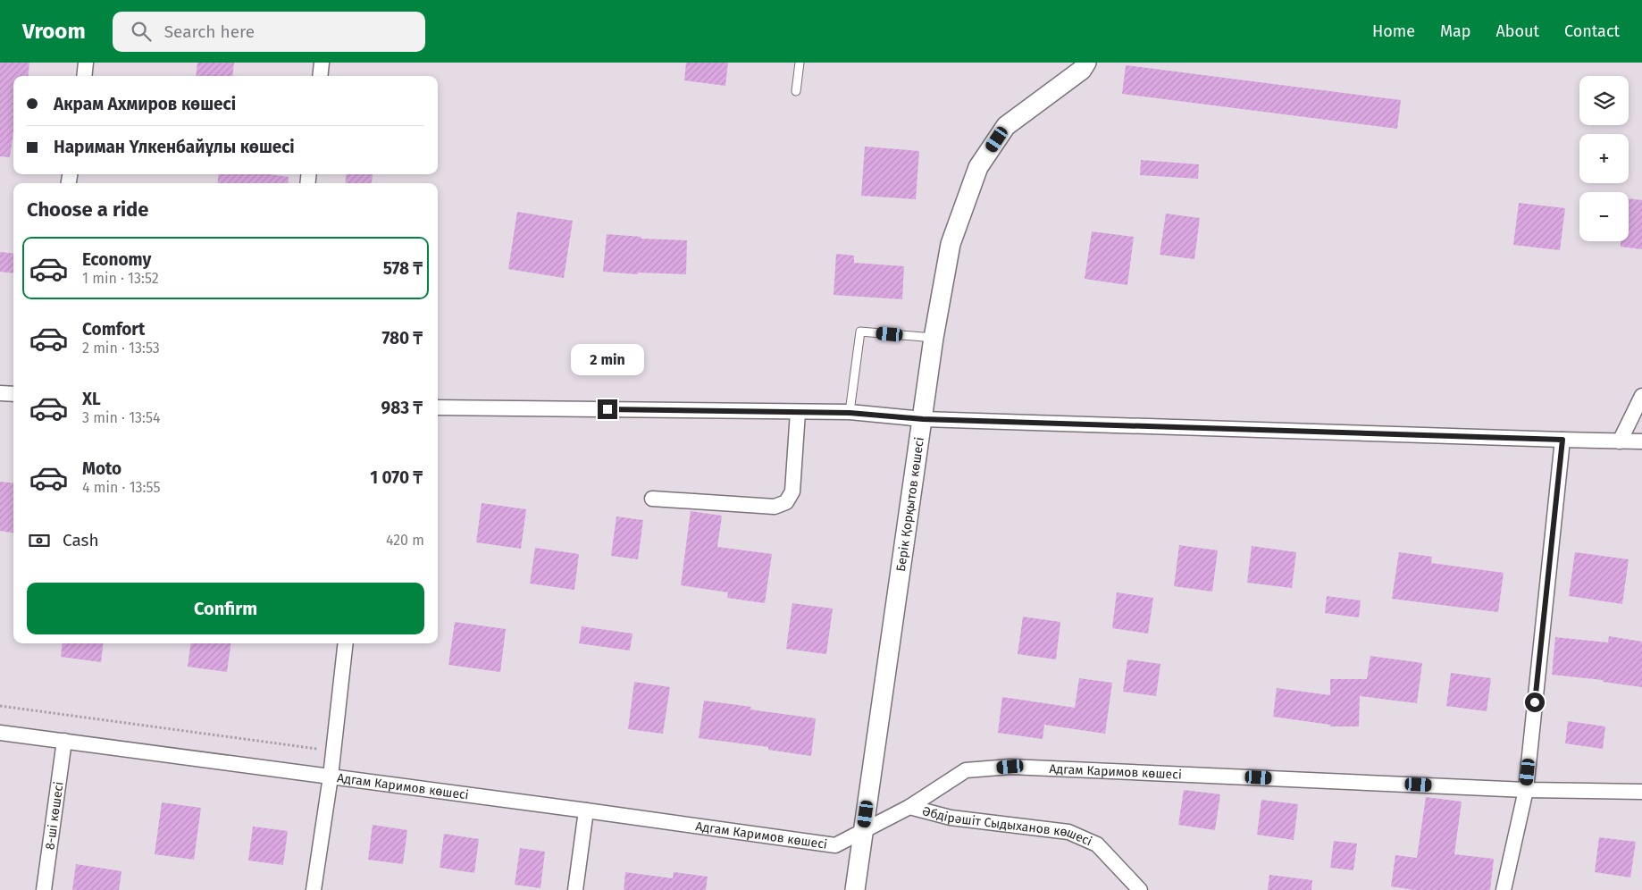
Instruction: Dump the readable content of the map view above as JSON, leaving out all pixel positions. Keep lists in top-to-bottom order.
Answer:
{
  "streets": {
    "street": [
      "Берік Қорқытов көшесі",
      "Адгам Каримов көшесі",
      "8-шi көшесi",
      "Әбдірәшіт Сыдыханов көшесі"
    ]
  },
  "crossings": [
    ["Берік Қорқытов көшесі", "Адгам Каримов көшесі"],
    ["Адгам Каримов көшесі", "8-шi көшесi"],
    ["Адгам Каримов көшесі", "Әбдірәшіт Сыдыханов көшесі"]
  ],
  "page": {
    "header": "Vroom",
    "search": "Search here",
    "nav": [
      "Home",
      "Map",
      "About",
      "Contact"
    ],
    "map_buttons": ["+", "−"],
    "banner": ["Акрам Ахмиров көшесі", "Нариман Үлкенбайұлы көшесі"],
    "heading": "Choose a ride",
    "list": [
      {
        "name": "Economy",
        "note": "1 min · 13:52",
        "value": "578 ₸"
      },
      {
        "name": "Comfort",
        "note": "2 min · 13:53",
        "value": "780 ₸"
      },
      {
        "name": "XL",
        "note": "3 min · 13:54",
        "value": "983 ₸"
      },
      {
        "name": "Moto",
        "note": "4 min · 13:55",
        "value": "1 070 ₸"
      }
    ],
    "bubble": "2 min",
    "pay": ["Cash", "420 m"],
    "buttons": "Confirm"
  }
}
